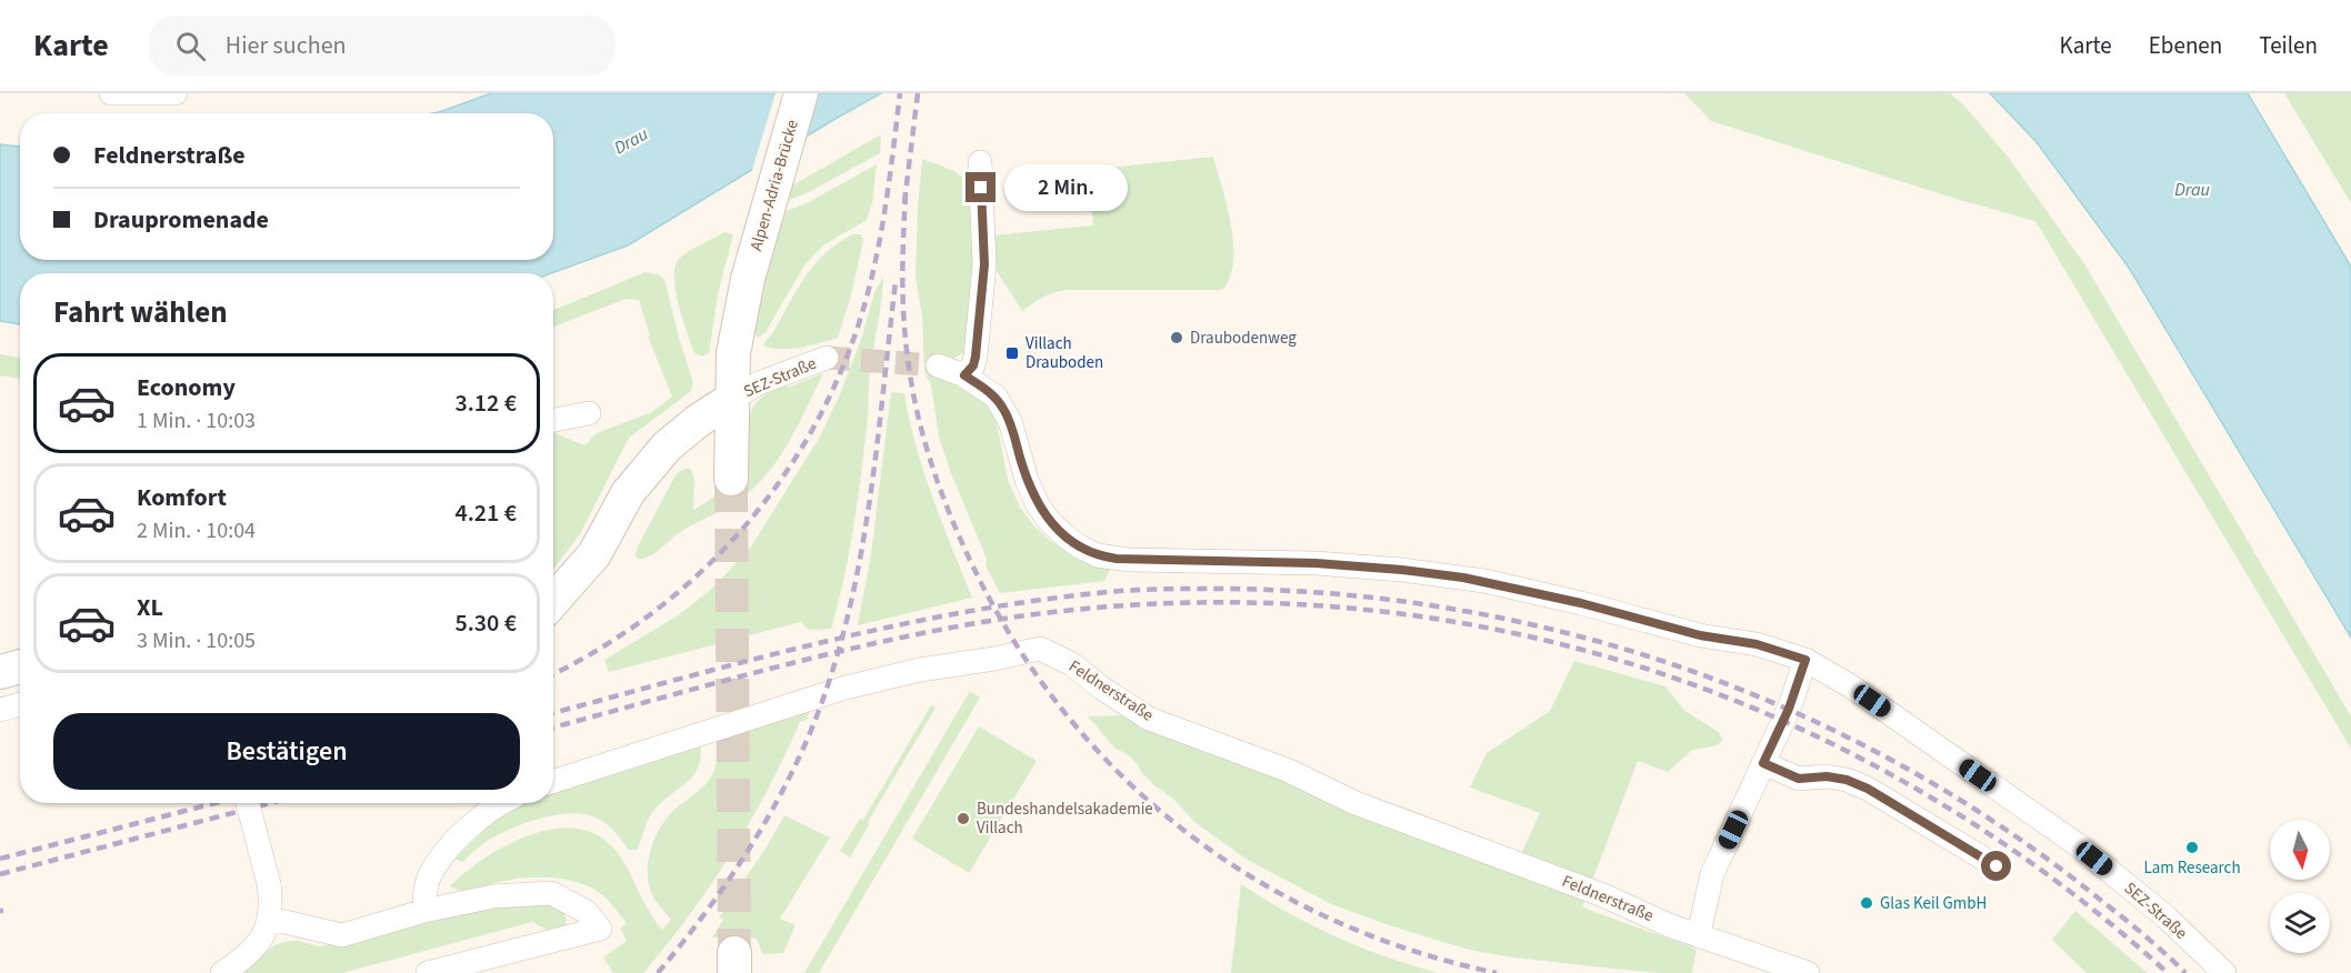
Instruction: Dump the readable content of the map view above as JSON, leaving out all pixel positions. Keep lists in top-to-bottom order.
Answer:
{
  "streets": {
    "main road": ["Alpen-Adria-Brücke"],
    "street": ["SEZ-Straße", "Feldnerstraße"]
  },
  "crossings": [
    ["Alpen-Adria-Brücke", "SEZ-Straße"]
  ],
  "water": ["Drau"],
  "places": {
    "other": [
      "Draubodenweg",
      "Bundeshandelsakademie Villach",
      "Lam Research",
      "Glas Keil GmbH"
    ],
    "transit": ["Villach Drauboden"]
  },
  "north": "bottom",
  "page": {
    "header": "Karte",
    "search": "Hier suchen",
    "nav": ["Karte", "Ebenen", "Teilen"],
    "banner": ["Feldnerstraße", "Draupromenade"],
    "bubble": "2 Min.",
    "heading": "Fahrt wählen",
    "list": [
      {
        "name": "Economy",
        "note": "1 Min. · 10:03",
        "value": "3.12 €"
      },
      {
        "name": "Komfort",
        "note": "2 Min. · 10:04",
        "value": "4.21 €"
      },
      {
        "name": "XL",
        "note": "3 Min. · 10:05",
        "value": "5.30 €"
      }
    ],
    "buttons": "Bestätigen"
  }
}
